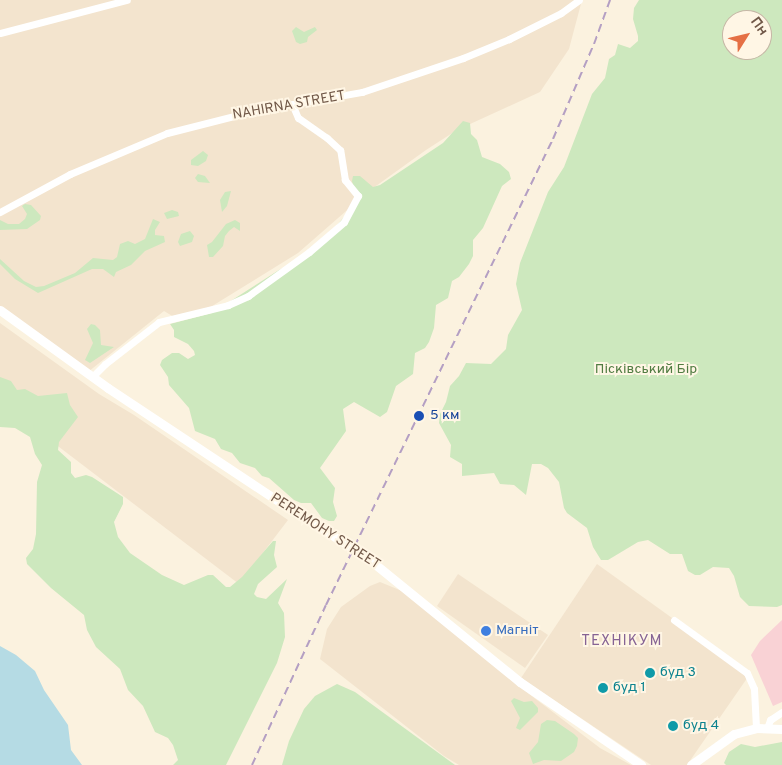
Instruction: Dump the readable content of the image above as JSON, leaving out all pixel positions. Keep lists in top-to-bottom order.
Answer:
{
  "streets": {
    "street": ["NAHIRNA STREET", "PEREMOHY STREET"]
  },
  "districts": ["ТЕХНІКУМ"],
  "parks": ["Пісківський Бір"],
  "places": [
    "5 км",
    "Магніт",
    "буд 3",
    "буд 1",
    "буд 4"
  ],
  "north": "top right"
}
